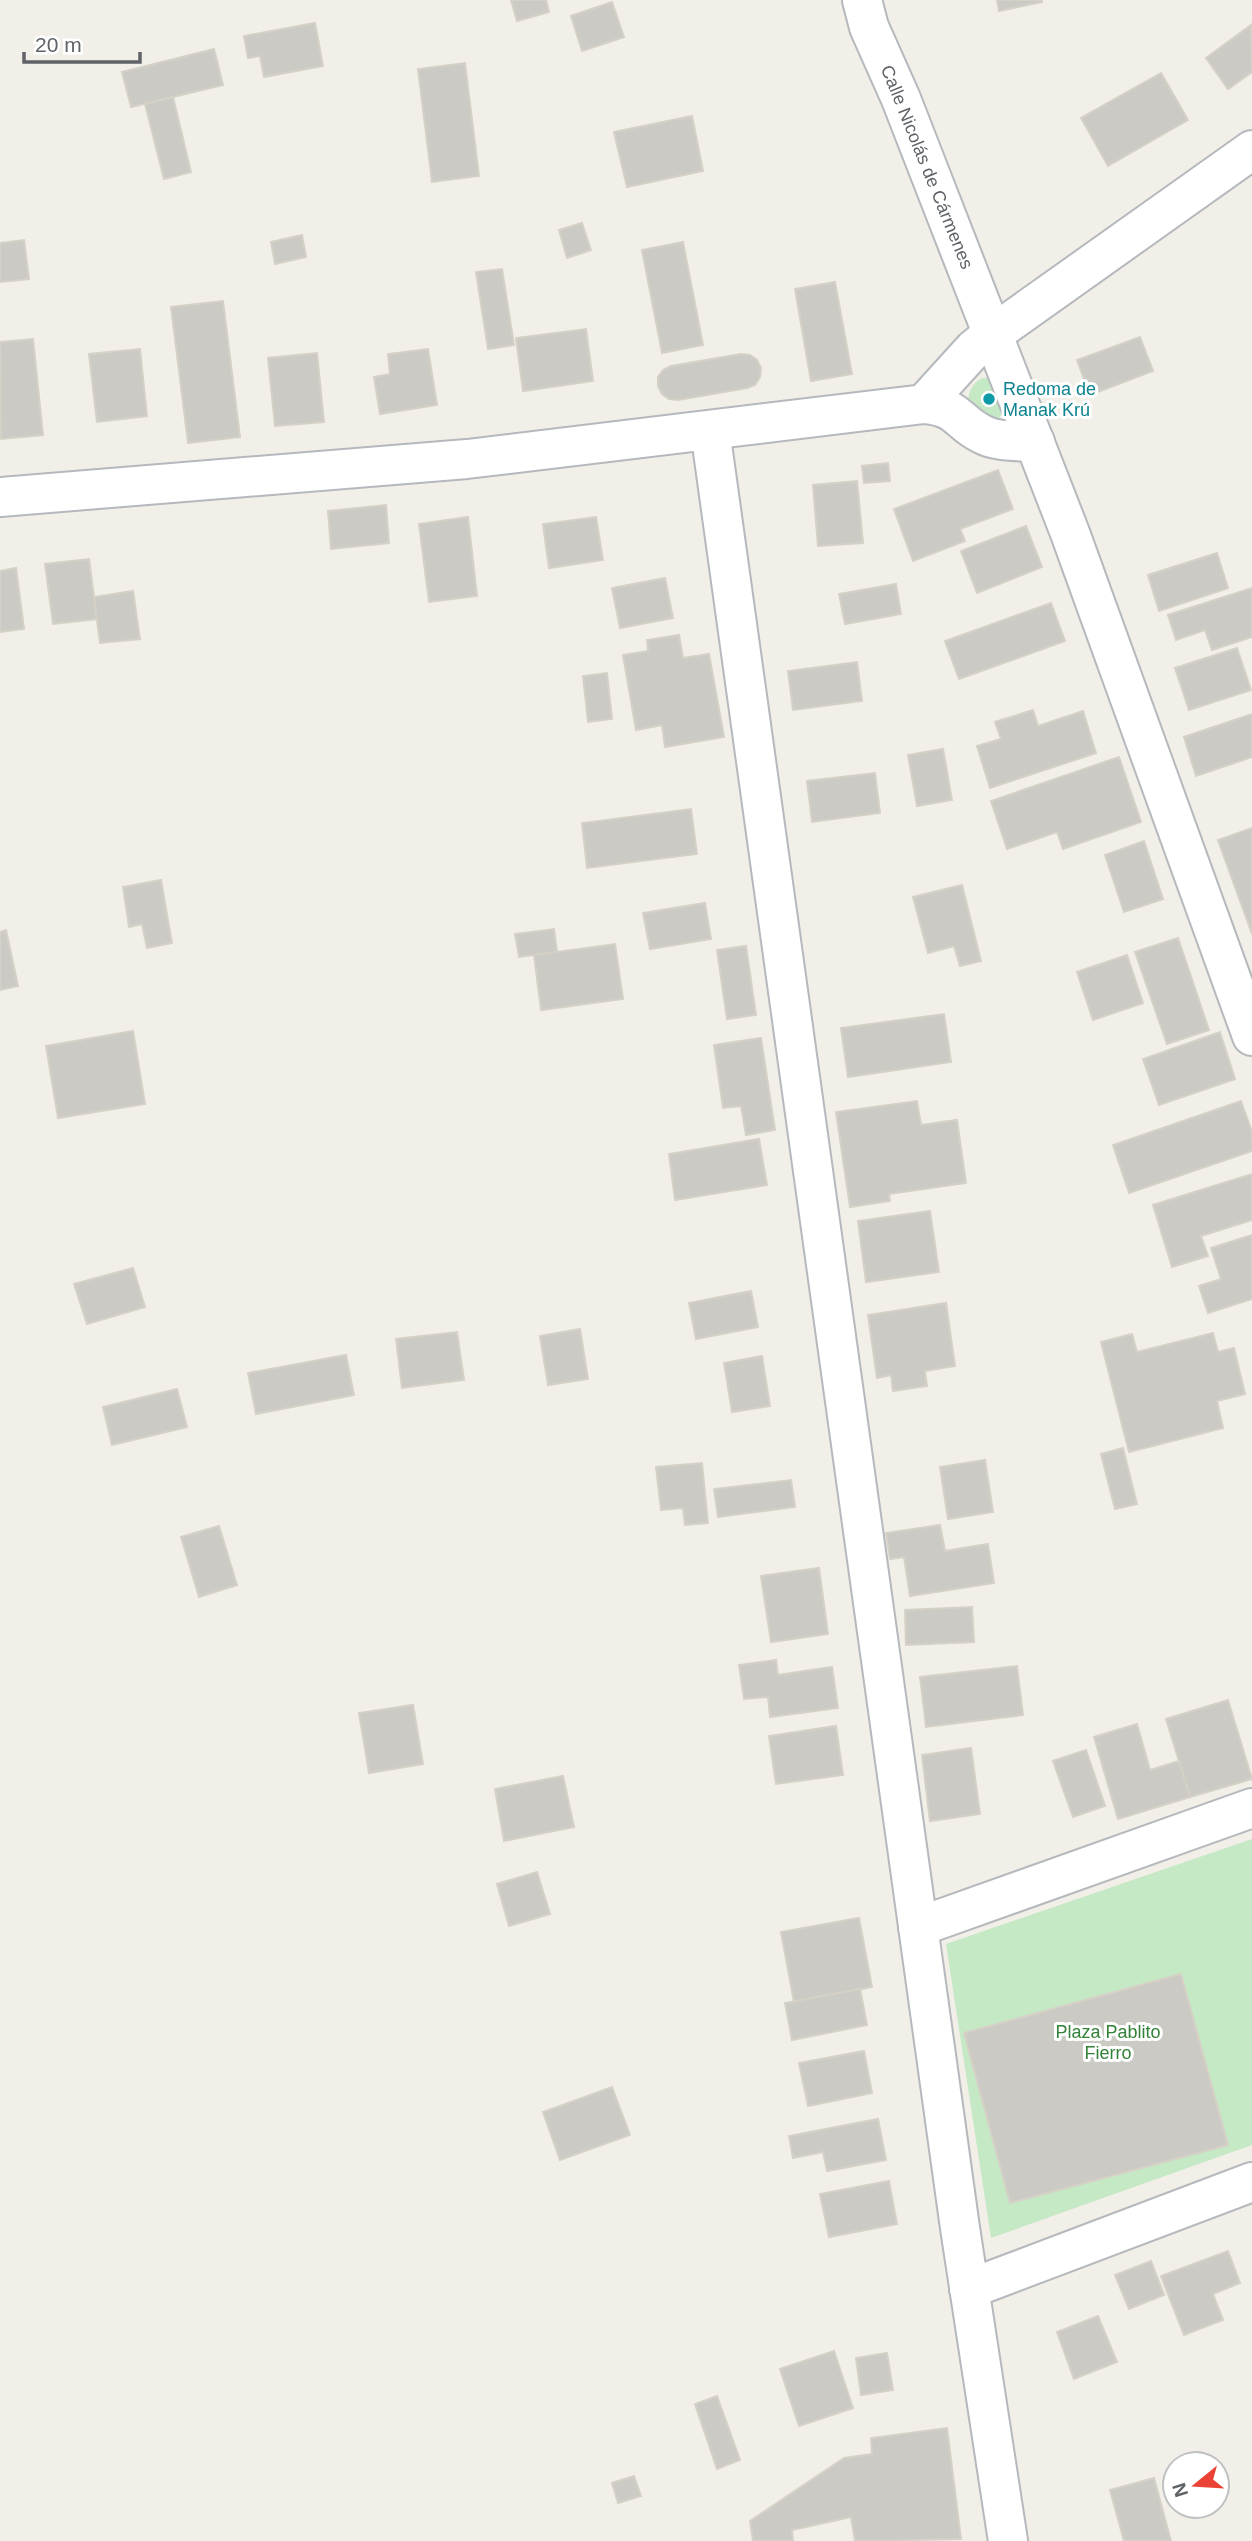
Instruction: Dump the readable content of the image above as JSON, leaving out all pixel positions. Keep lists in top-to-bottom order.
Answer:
{
  "streets": {
    "street": ["Calle Nicolás de Cármenes"]
  },
  "parks": ["Plaza Pablito Fierro"],
  "places": ["Redoma de Manak Krú"],
  "scale_bar": "20 m",
  "north": "left"
}
